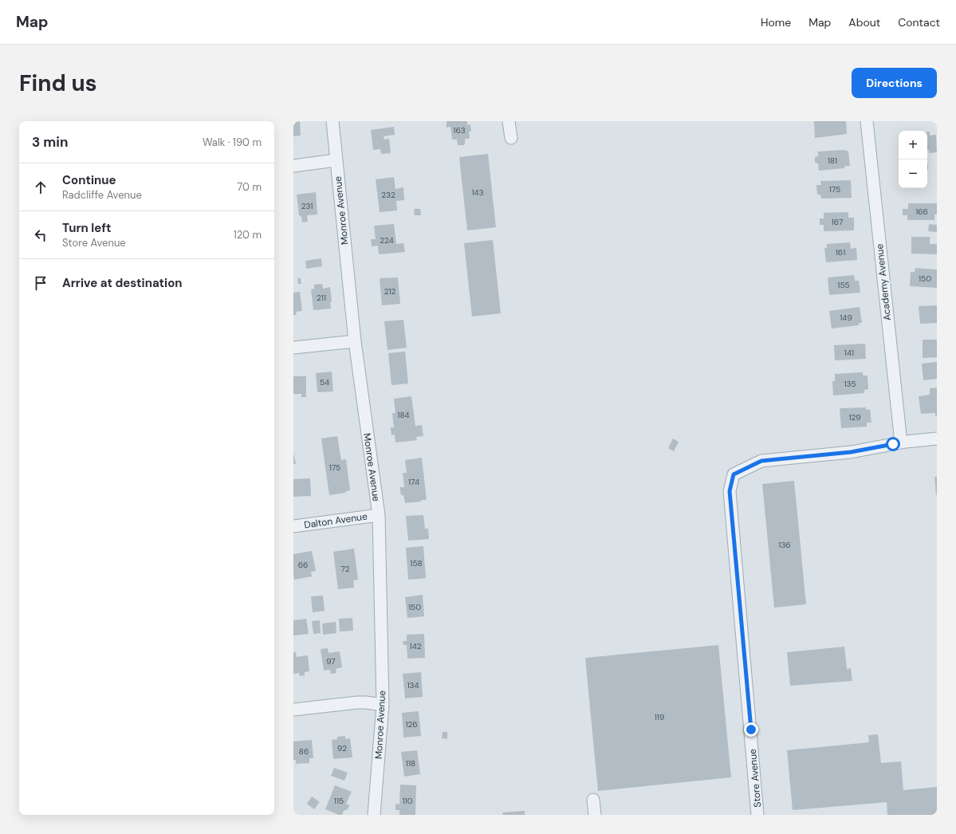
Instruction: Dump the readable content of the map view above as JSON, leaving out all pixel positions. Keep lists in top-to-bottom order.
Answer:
{
  "streets": {
    "street": [
      "Monroe Avenue",
      "Academy Avenue",
      "Dalton Avenue",
      "Store Avenue"
    ]
  },
  "crossings": [
    ["Monroe Avenue", "Dalton Avenue"],
    ["Academy Avenue", "Store Avenue"]
  ],
  "house_numbers": [
    "163",
    "181",
    "175",
    "143",
    "232",
    "231",
    "166",
    "167",
    "224",
    "161",
    "150",
    "155",
    "212",
    "211",
    "149",
    "141",
    "54",
    "135",
    "184",
    "129",
    "175",
    "174",
    "136",
    "158",
    "66",
    "72",
    "150",
    "142",
    "97",
    "134",
    "119",
    "126",
    "92",
    "86",
    "118",
    "115",
    "110"
  ],
  "page": {
    "header": "Map",
    "nav": [
      "Home",
      "Map",
      "About",
      "Contact"
    ],
    "buttons": "Directions",
    "title": "Find us",
    "heading": ["3 min", "Walk · 190 m"],
    "map_buttons": ["+", "−"],
    "list": [
      ["Continue", "Radcliffe Avenue", "70 m"],
      ["Turn left", "Store Avenue", "120 m"],
      "Arrive at destination"
    ]
  }
}
